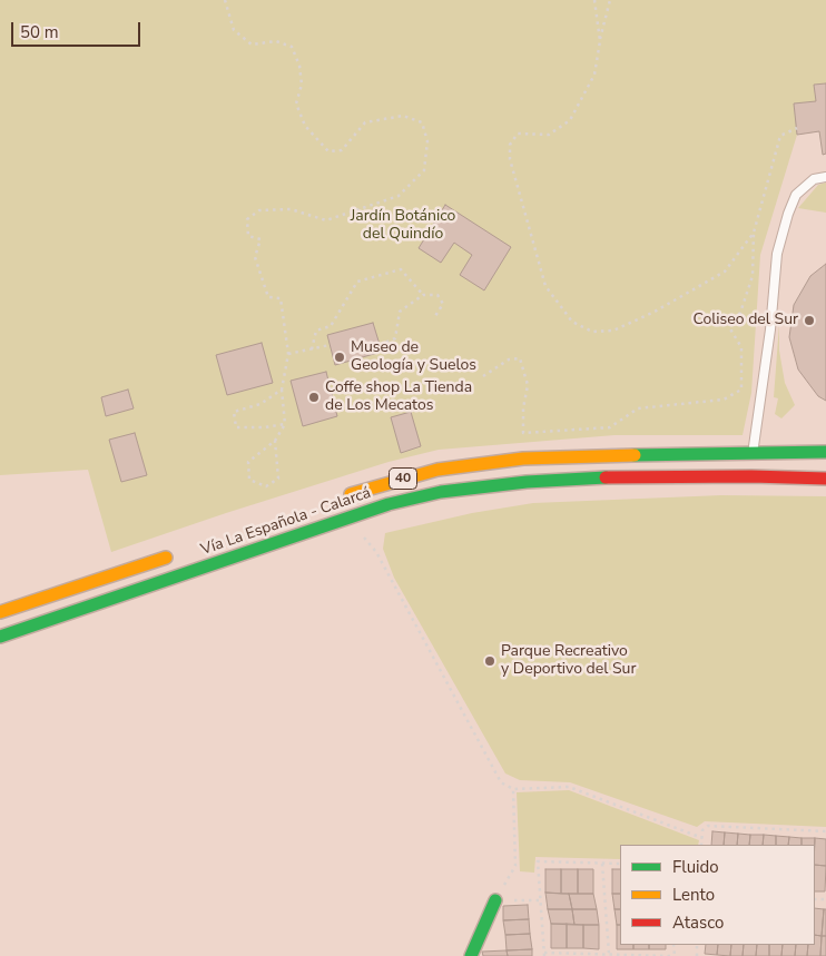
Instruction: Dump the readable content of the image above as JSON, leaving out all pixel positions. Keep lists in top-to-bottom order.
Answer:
{
  "streets": {
    "main road": ["40", "Vía La Española - Calarcá"]
  },
  "parks": ["Jardín Botánico del Quindío"],
  "places": [
    "Coliseo del Sur",
    "Museo de Geología y Suelos",
    "Coffe shop La Tienda de Los Mecatos",
    "Parque Recreativo y Deportivo del Sur"
  ],
  "legend": ["Fluido", "Lento", "Atasco"],
  "scale_bar": "50 m"
}
